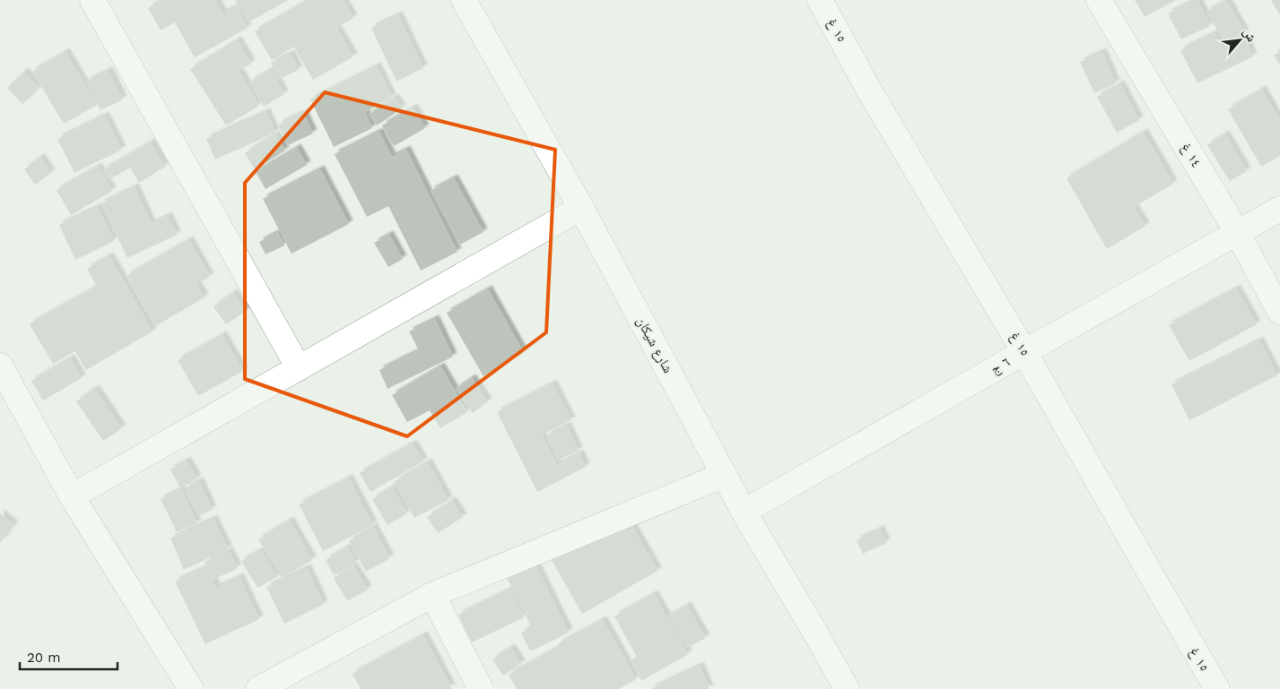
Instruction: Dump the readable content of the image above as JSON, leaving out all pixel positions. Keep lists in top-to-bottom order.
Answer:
{
  "streets": {
    "street": [
      "١٥ غ",
      "١٤ غ",
      "شارع شيكان",
      "٦ ج"
    ]
  },
  "crossings": [
    ["١٥ غ", "٦ ج"],
    ["١٤ غ", "٦ ج"],
    ["شارع شيكان", "٦ ج"]
  ],
  "scale_bar": "20 m",
  "north": "top right"
}
